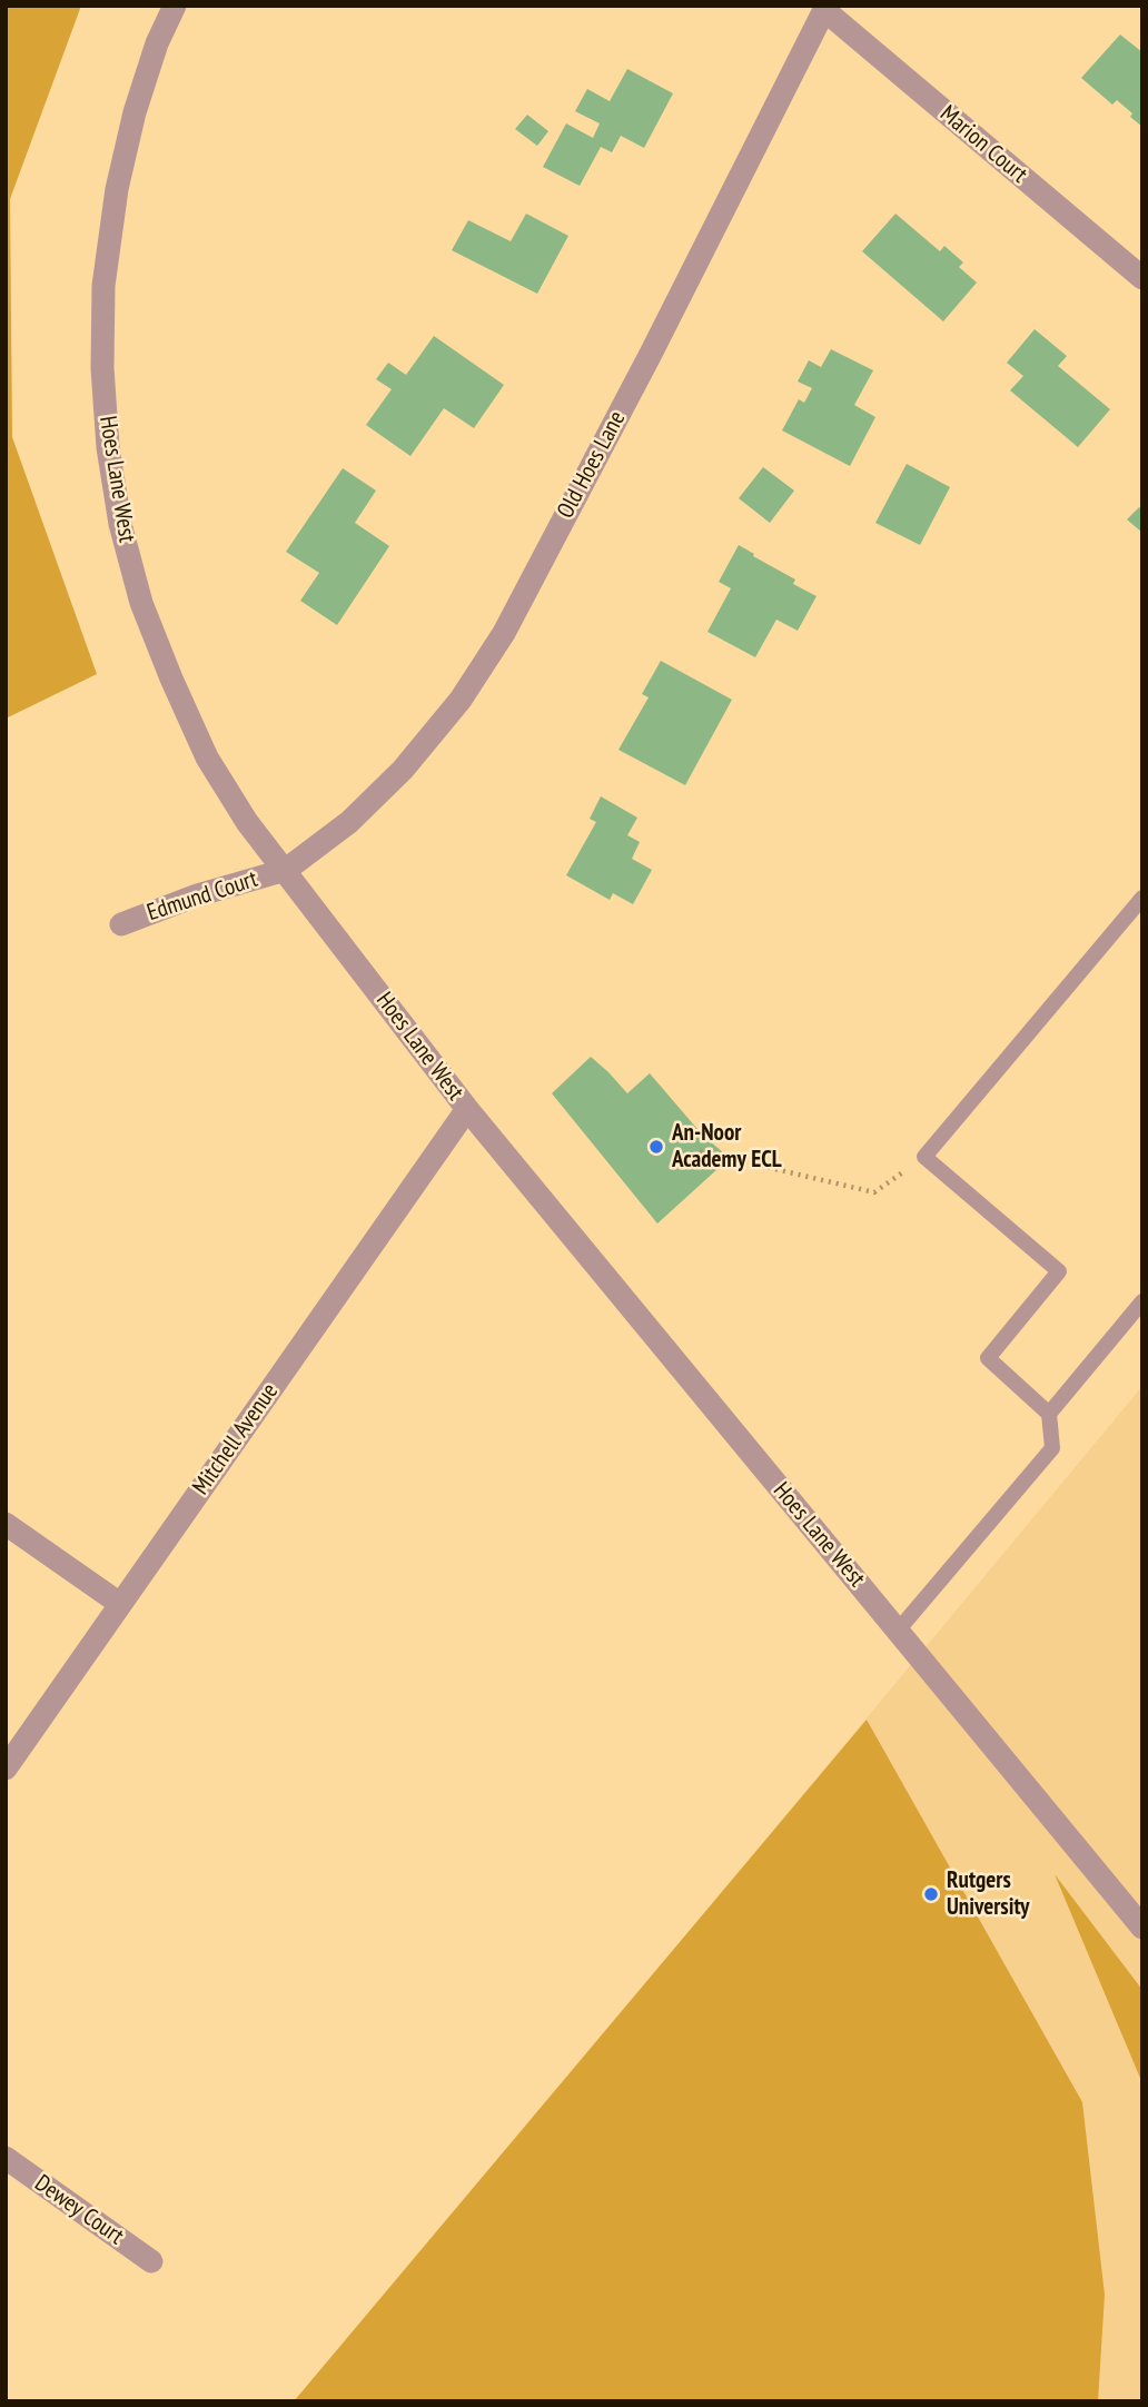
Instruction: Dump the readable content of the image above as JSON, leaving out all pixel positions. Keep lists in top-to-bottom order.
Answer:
{
  "streets": {
    "street": [
      "Marion Court",
      "Old Hoes Lane",
      "Hoes Lane West",
      "Edmund Court",
      "Mitchell Avenue",
      "Dewey Court"
    ]
  },
  "crossings": [
    ["Marion Court", "Old Hoes Lane"],
    ["Old Hoes Lane", "Hoes Lane West"],
    ["Old Hoes Lane", "Edmund Court"],
    ["Hoes Lane West", "Edmund Court"],
    ["Hoes Lane West", "Mitchell Avenue"]
  ],
  "places": ["An-Noor Academy ECL", "Rutgers University"]
}
